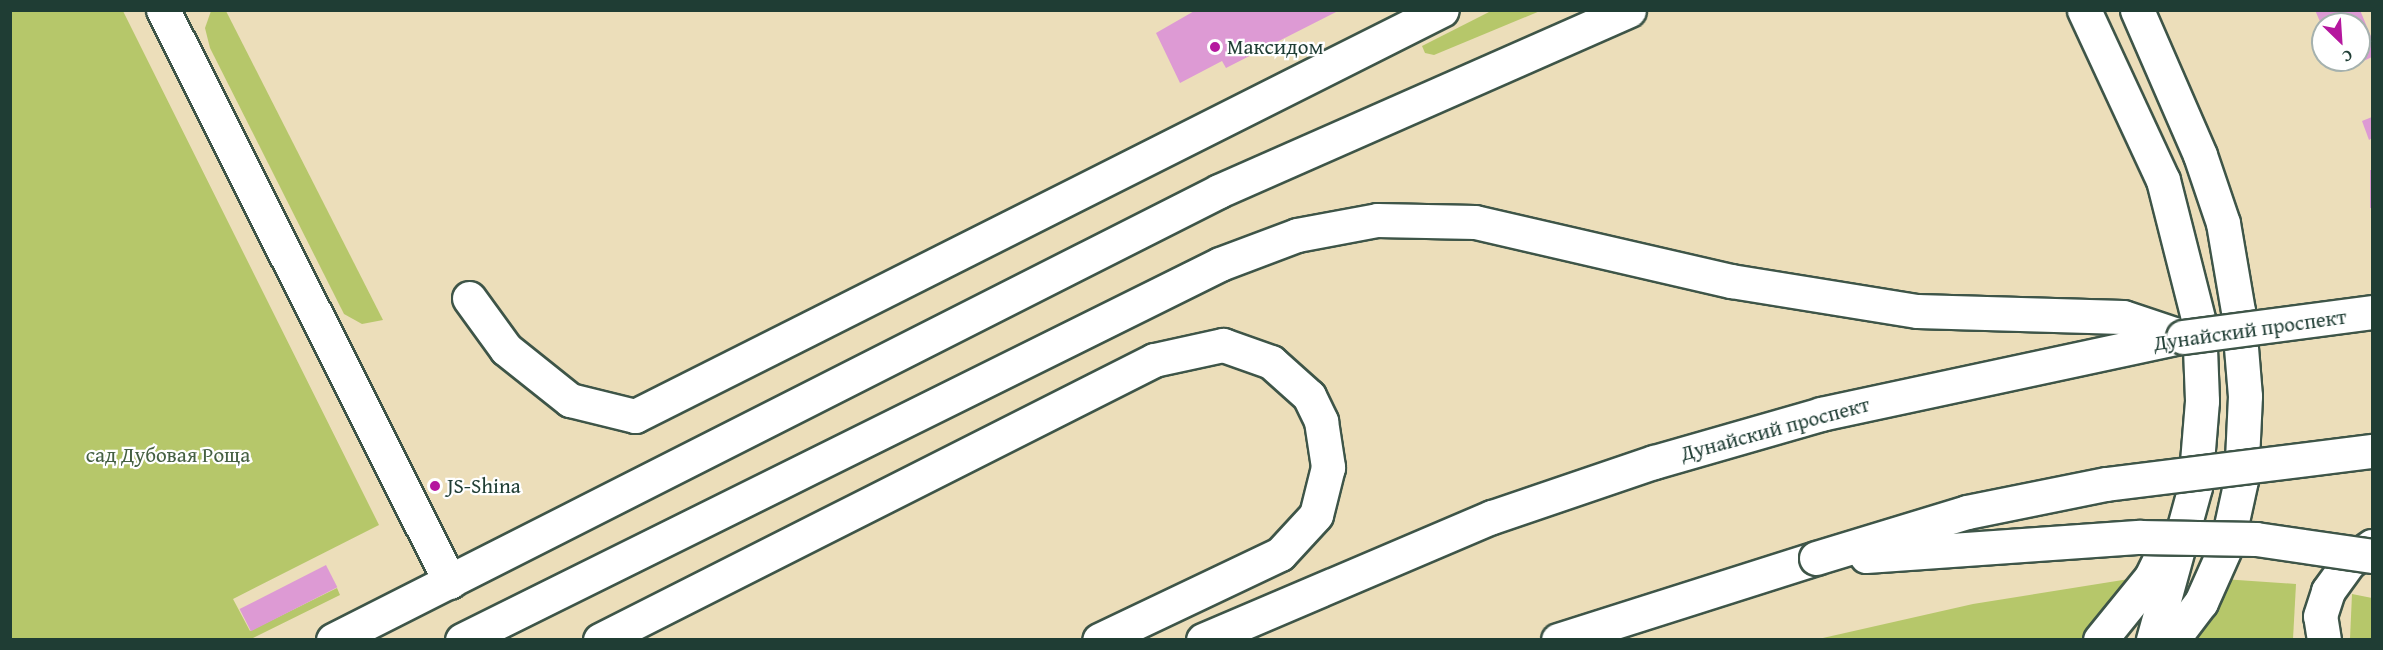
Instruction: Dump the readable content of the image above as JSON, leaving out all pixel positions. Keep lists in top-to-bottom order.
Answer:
{
  "streets": {
    "main road": ["Дунайский проспект"]
  },
  "parks": ["сад Дубовая Роща"],
  "places": ["Максидом", "JS-Shina"],
  "north": "bottom right"
}
